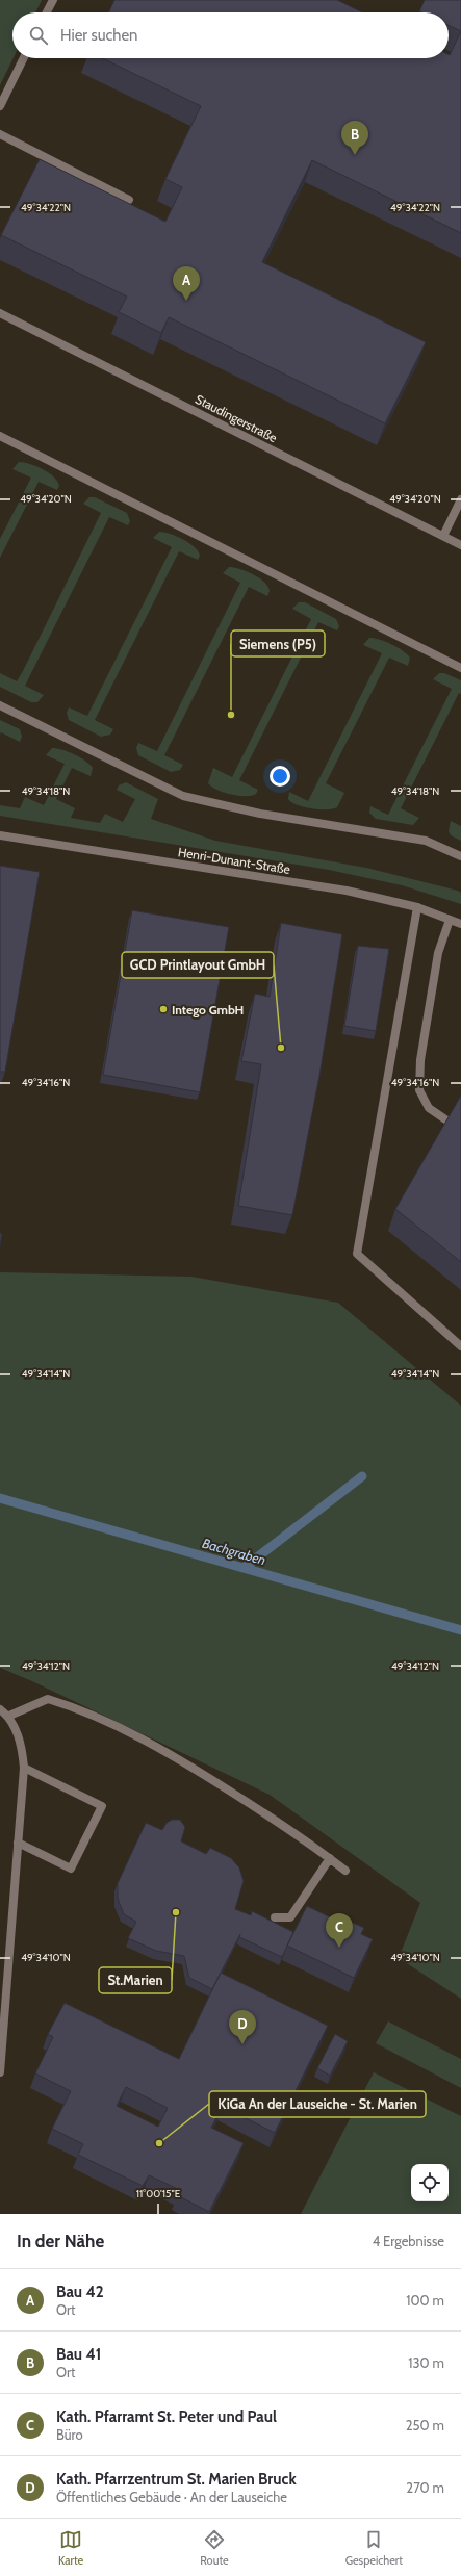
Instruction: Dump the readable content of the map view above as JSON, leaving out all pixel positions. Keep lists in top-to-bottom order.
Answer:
{
  "streets": {
    "street": ["Staudingerstraße", "Henri-Dunant-Straße"]
  },
  "water": ["Bachgraben"],
  "places": [
    "Siemens (P5)",
    "Intego GmbH",
    "GCD Printlayout GmbH",
    "St.Marien",
    "KiGa An der Lauseiche - St. Marien"
  ],
  "page": {
    "search": "Hier suchen",
    "pins": [
      "B",
      "A",
      "C",
      "D"
    ],
    "heading": ["In der Nähe", "4 Ergebnisse"],
    "list": [
      {
        "mark": "A",
        "name": "Bau 42",
        "note": "Ort",
        "value": "100 m"
      },
      {
        "mark": "B",
        "name": "Bau 41",
        "note": "Ort",
        "value": "130 m"
      },
      {
        "mark": "C",
        "name": "Kath. Pfarramt St. Peter und Paul",
        "note": "Büro",
        "value": "250 m"
      },
      {
        "mark": "D",
        "name": "Kath. Pfarrzentrum St. Marien Bruck",
        "note": "Öffentliches Gebäude · An der Lauseiche",
        "value": "270 m"
      }
    ],
    "nav": ["Karte", "Route", "Gespeichert"]
  },
  "coordinates": [
    "49°34'22\"N",
    "49°34'20\"N",
    "49°34'18\"N",
    "49°34'16\"N",
    "49°34'14\"N",
    "49°34'12\"N",
    "49°34'10\"N",
    "11°00'15\"E"
  ]
}
